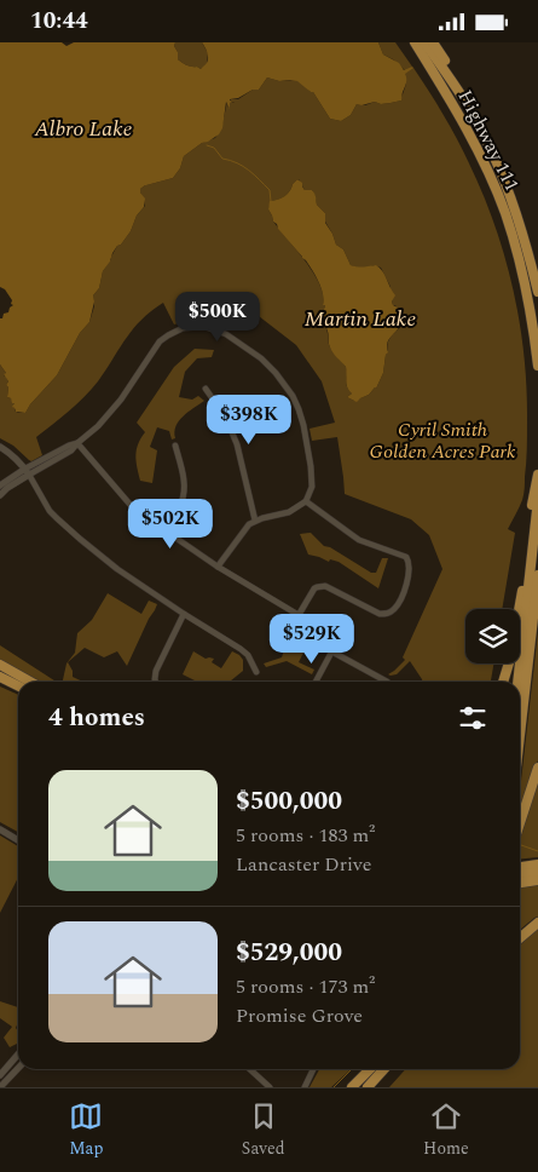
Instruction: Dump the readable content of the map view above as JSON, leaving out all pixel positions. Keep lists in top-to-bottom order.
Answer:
{
  "streets": {
    "highway": ["Highway 111"]
  },
  "water": ["Albro Lake", "Martin Lake"],
  "parks": ["Cyril Smith Golden Acres Park"],
  "page": {
    "status": "10:44",
    "price": [
      "$500K",
      "$398K",
      "$502K",
      "$529K"
    ],
    "heading": "4 homes",
    "list": [
      {
        "name": "$500,000",
        "note": "5 rooms · 183 m² · Lancaster Drive"
      },
      {
        "name": "$529,000",
        "note": "5 rooms · 173 m² · Promise Grove"
      }
    ],
    "tabs": ["Map", "Saved", "Home"]
  }
}
